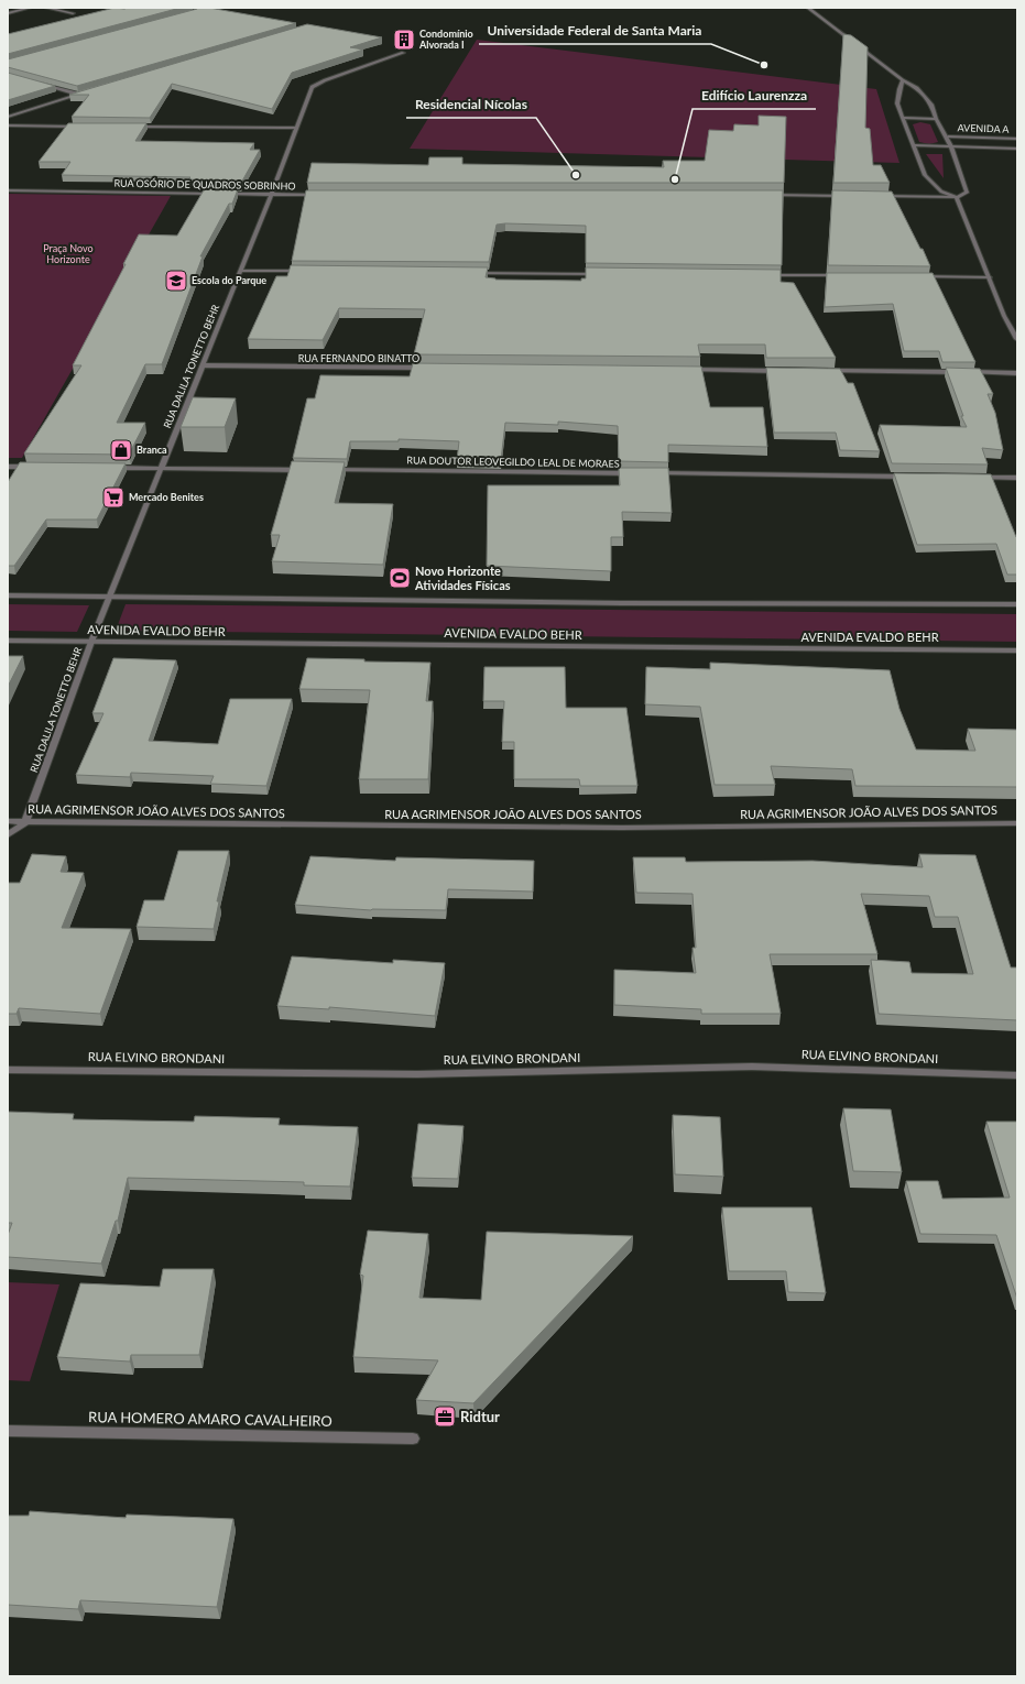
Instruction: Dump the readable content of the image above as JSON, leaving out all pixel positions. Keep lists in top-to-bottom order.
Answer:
{
  "streets": {
    "street": [
      "AVENIDA A",
      "RUA OSÓRIO DE QUADROS SOBRINHO",
      "RUA FERNANDO BINATTO",
      "RUA DALILA TONETTO BEHR",
      "RUA DOUTOR LEOVEGILDO LEAL DE MORAES",
      "AVENIDA EVALDO BEHR",
      "RUA AGRIMENSOR JOÃO ALVES DOS SANTOS",
      "RUA ELVINO BRONDANI",
      "RUA HOMERO AMARO CAVALHEIRO"
    ]
  },
  "crossings": [
    ["RUA OSÓRIO DE QUADROS SOBRINHO", "RUA DALILA TONETTO BEHR"],
    ["RUA FERNANDO BINATTO", "RUA DALILA TONETTO BEHR"],
    ["RUA DALILA TONETTO BEHR", "AVENIDA EVALDO BEHR"],
    ["RUA DALILA TONETTO BEHR", "RUA AGRIMENSOR JOÃO ALVES DOS SANTOS"]
  ],
  "parks": ["Praça Novo Horizonte"],
  "places": {
    "building": ["Condomínio Alvorada I"],
    "other": ["Universidade Federal de Santa Maria", "Residencial Nícolas", "Edifício Laurenzza"],
    "school or university": ["Escola do Parque"],
    "shop": ["Branca"],
    "supermarket": ["Mercado Benites"],
    "sports": ["Novo Horizonte Atividades Físicas"],
    "office": ["Ridtur"]
  }
}
